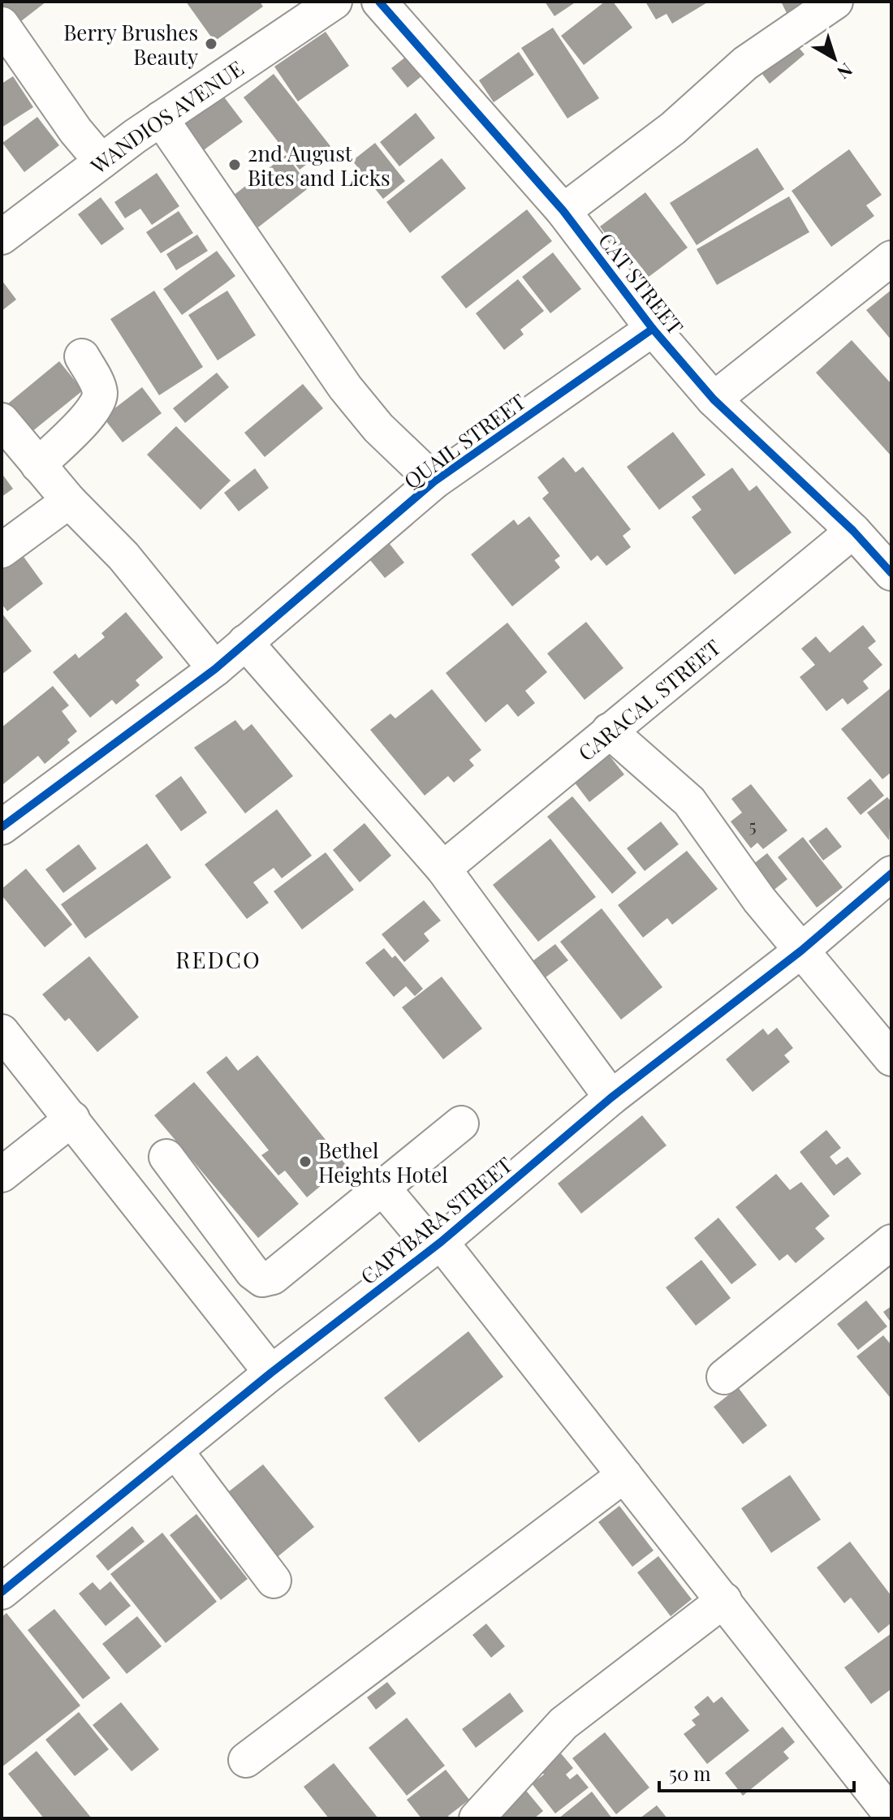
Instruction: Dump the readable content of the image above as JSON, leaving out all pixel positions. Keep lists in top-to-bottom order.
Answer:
{
  "streets": {
    "street": [
      "WANDIOS AVENUE",
      "CAT STREET",
      "QUAIL STREET",
      "CARACAL STREET",
      "CAPYBARA STREET"
    ]
  },
  "crossings": [
    ["CAT STREET", "QUAIL STREET"],
    ["CAT STREET", "CARACAL STREET"]
  ],
  "districts": ["REDCO"],
  "places": ["Berry Brushes Beauty", "2nd August Bites and Licks", "Bethel Heights Hotel"],
  "house_numbers": ["5"],
  "scale_bar": "50 m",
  "north": "bottom right"
}
